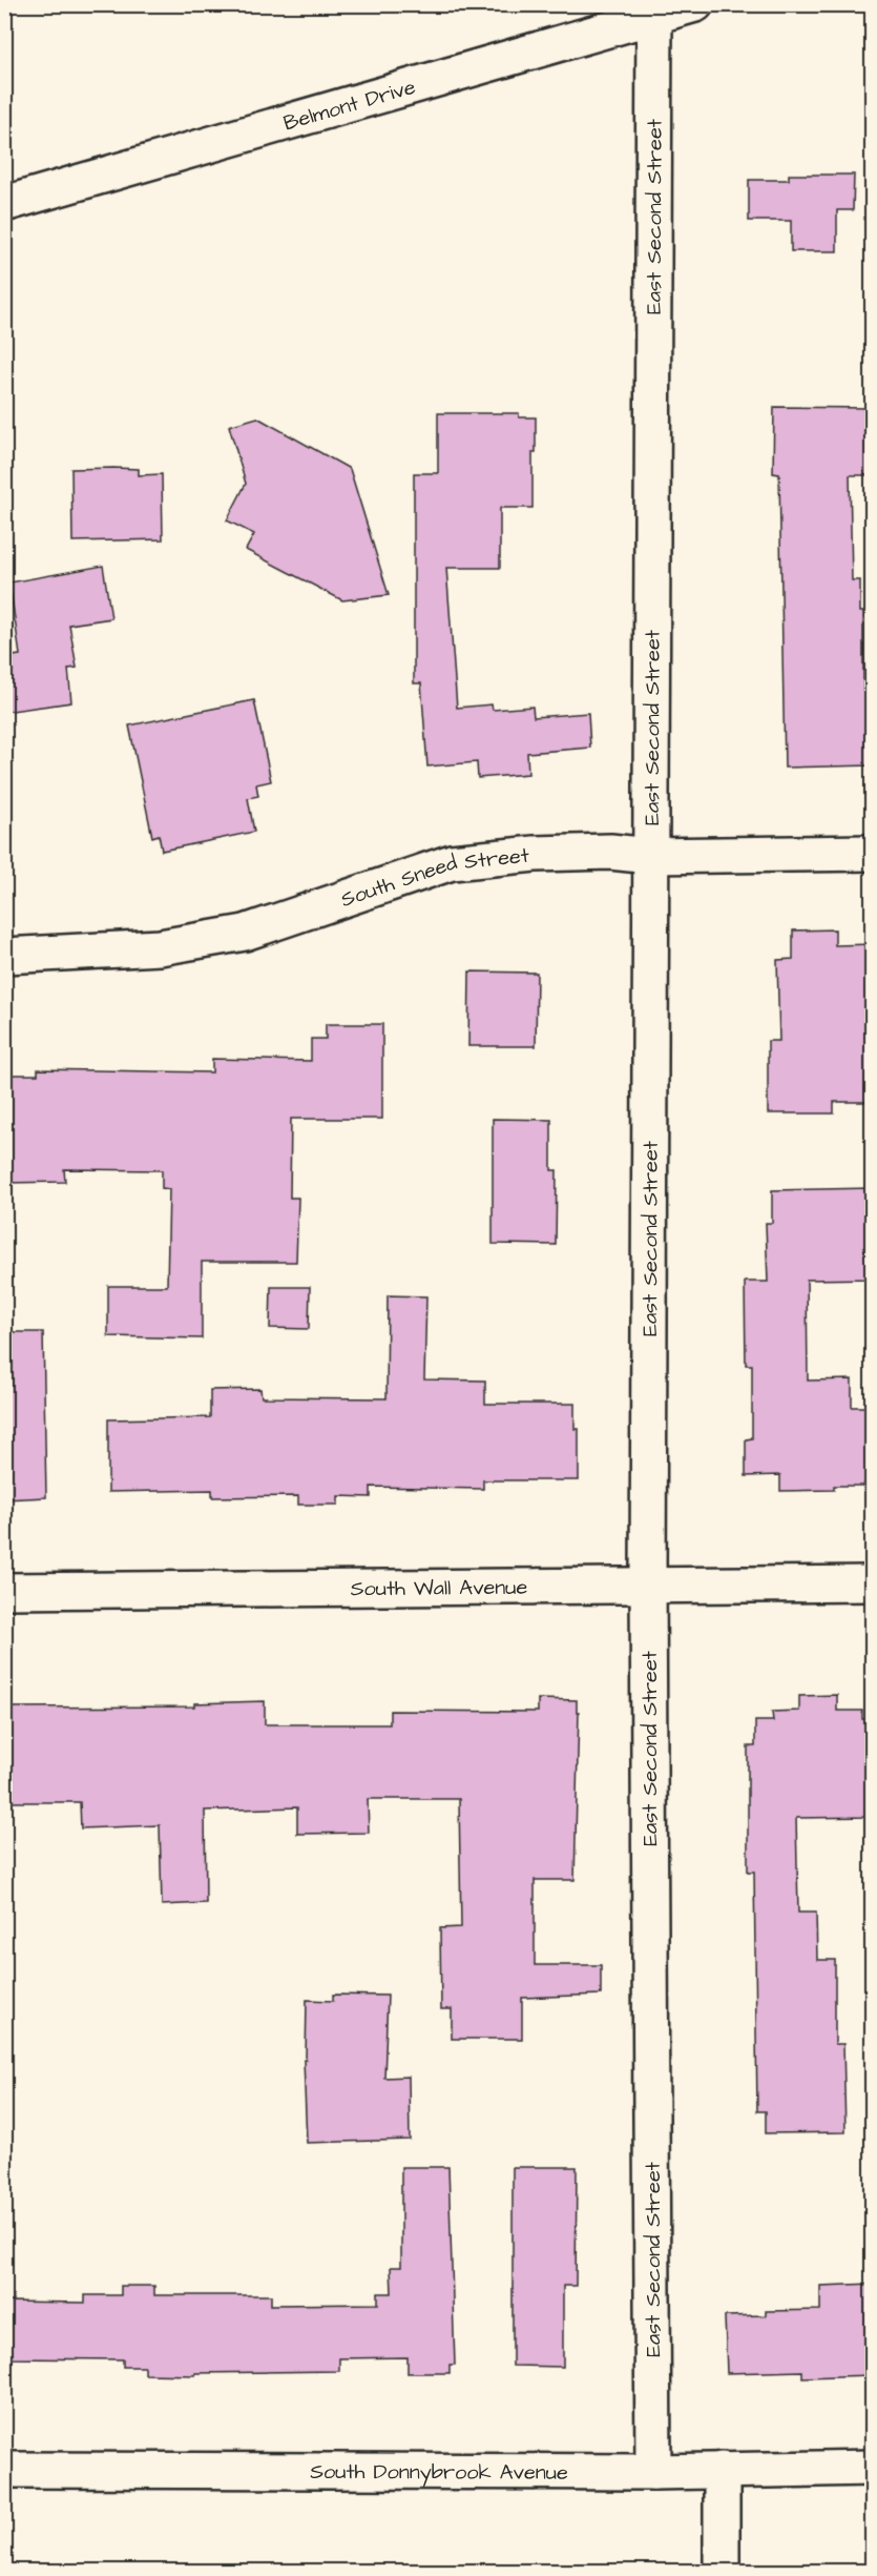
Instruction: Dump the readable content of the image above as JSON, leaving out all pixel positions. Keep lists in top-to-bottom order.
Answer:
{
  "streets": {
    "street": [
      "Belmont Drive",
      "East Second Street",
      "South Sneed Street",
      "South Wall Avenue",
      "South Donnybrook Avenue"
    ]
  },
  "crossings": [
    ["Belmont Drive", "East Second Street"],
    ["East Second Street", "South Sneed Street"],
    ["East Second Street", "South Wall Avenue"],
    ["East Second Street", "South Donnybrook Avenue"]
  ]
}
